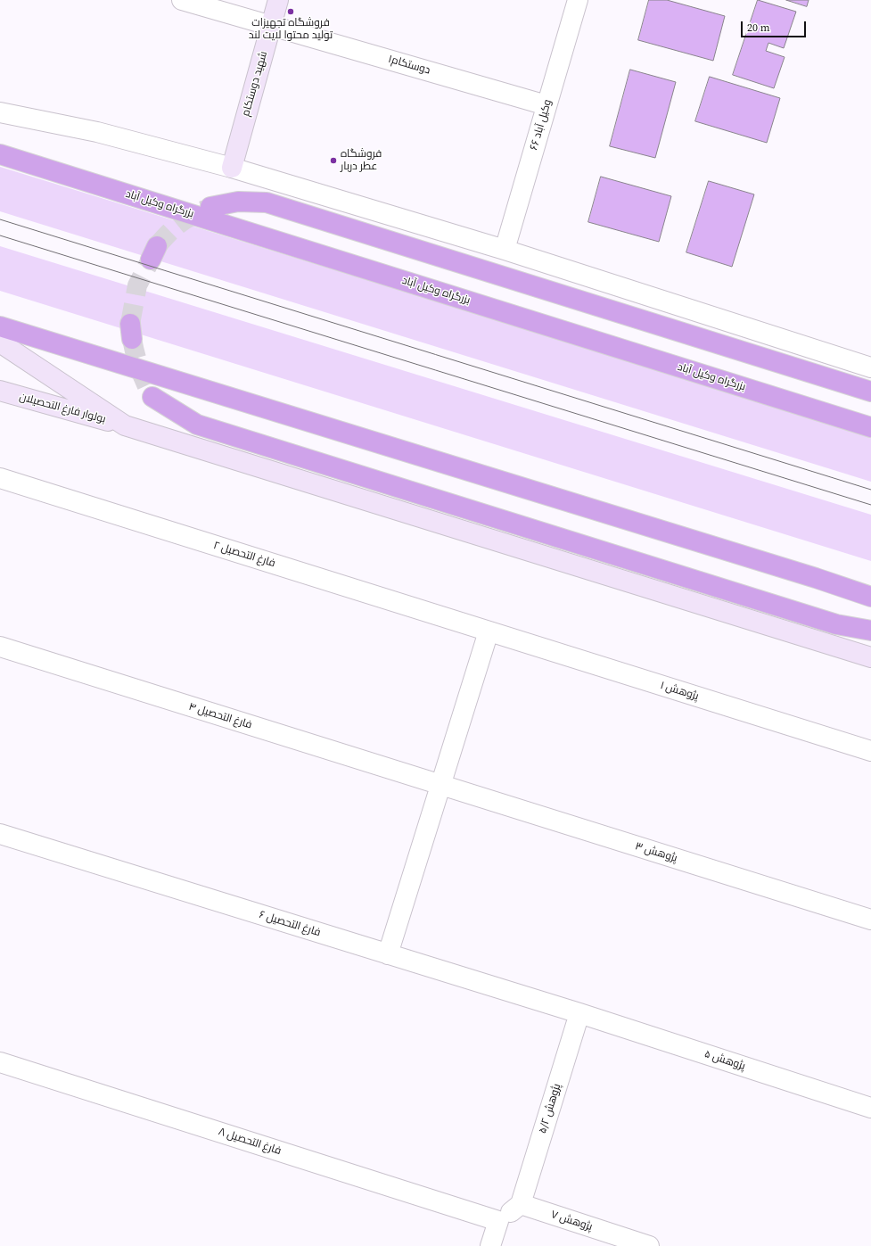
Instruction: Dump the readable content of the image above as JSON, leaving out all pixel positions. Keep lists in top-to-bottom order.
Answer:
{
  "streets": {
    "highway": ["بزرگراه وکیل آباد"],
    "main road": ["شهید دوستکام", "بولوار فارغ التحصیلان"],
    "street": [
      "دوستکام۱",
      "وکیل آباد ۶۶",
      "فارغ التحصیل ۲",
      "پژوهش ۱",
      "فارغ التحصیل ۴",
      "پژوهش ۳",
      "فارغ التحصیل ۶",
      "پژوهش ۵",
      "پژوهش ۵/۲",
      "فارغ التحصیل ۸",
      "پژوهش ۷"
    ]
  },
  "crossings": [
    ["دوستکام۱", "شهید دوستکام"],
    ["دوستکام۱", "وکیل آباد ۶۶"],
    ["فارغ التحصیل ۲", "پژوهش ۱"],
    ["فارغ التحصیل ۴", "پژوهش ۳"],
    ["فارغ التحصیل ۶", "پژوهش ۵"],
    ["فارغ التحصیل ۶", "پژوهش ۵/۲"],
    ["پژوهش ۵", "پژوهش ۵/۲"],
    ["پژوهش ۵/۲", "پژوهش ۷"]
  ],
  "places": ["فروشگاه تجهیزات تولید محتوا لایت لند", "فروشگاه عطر دربار"],
  "scale_bar": "20 m"
}
